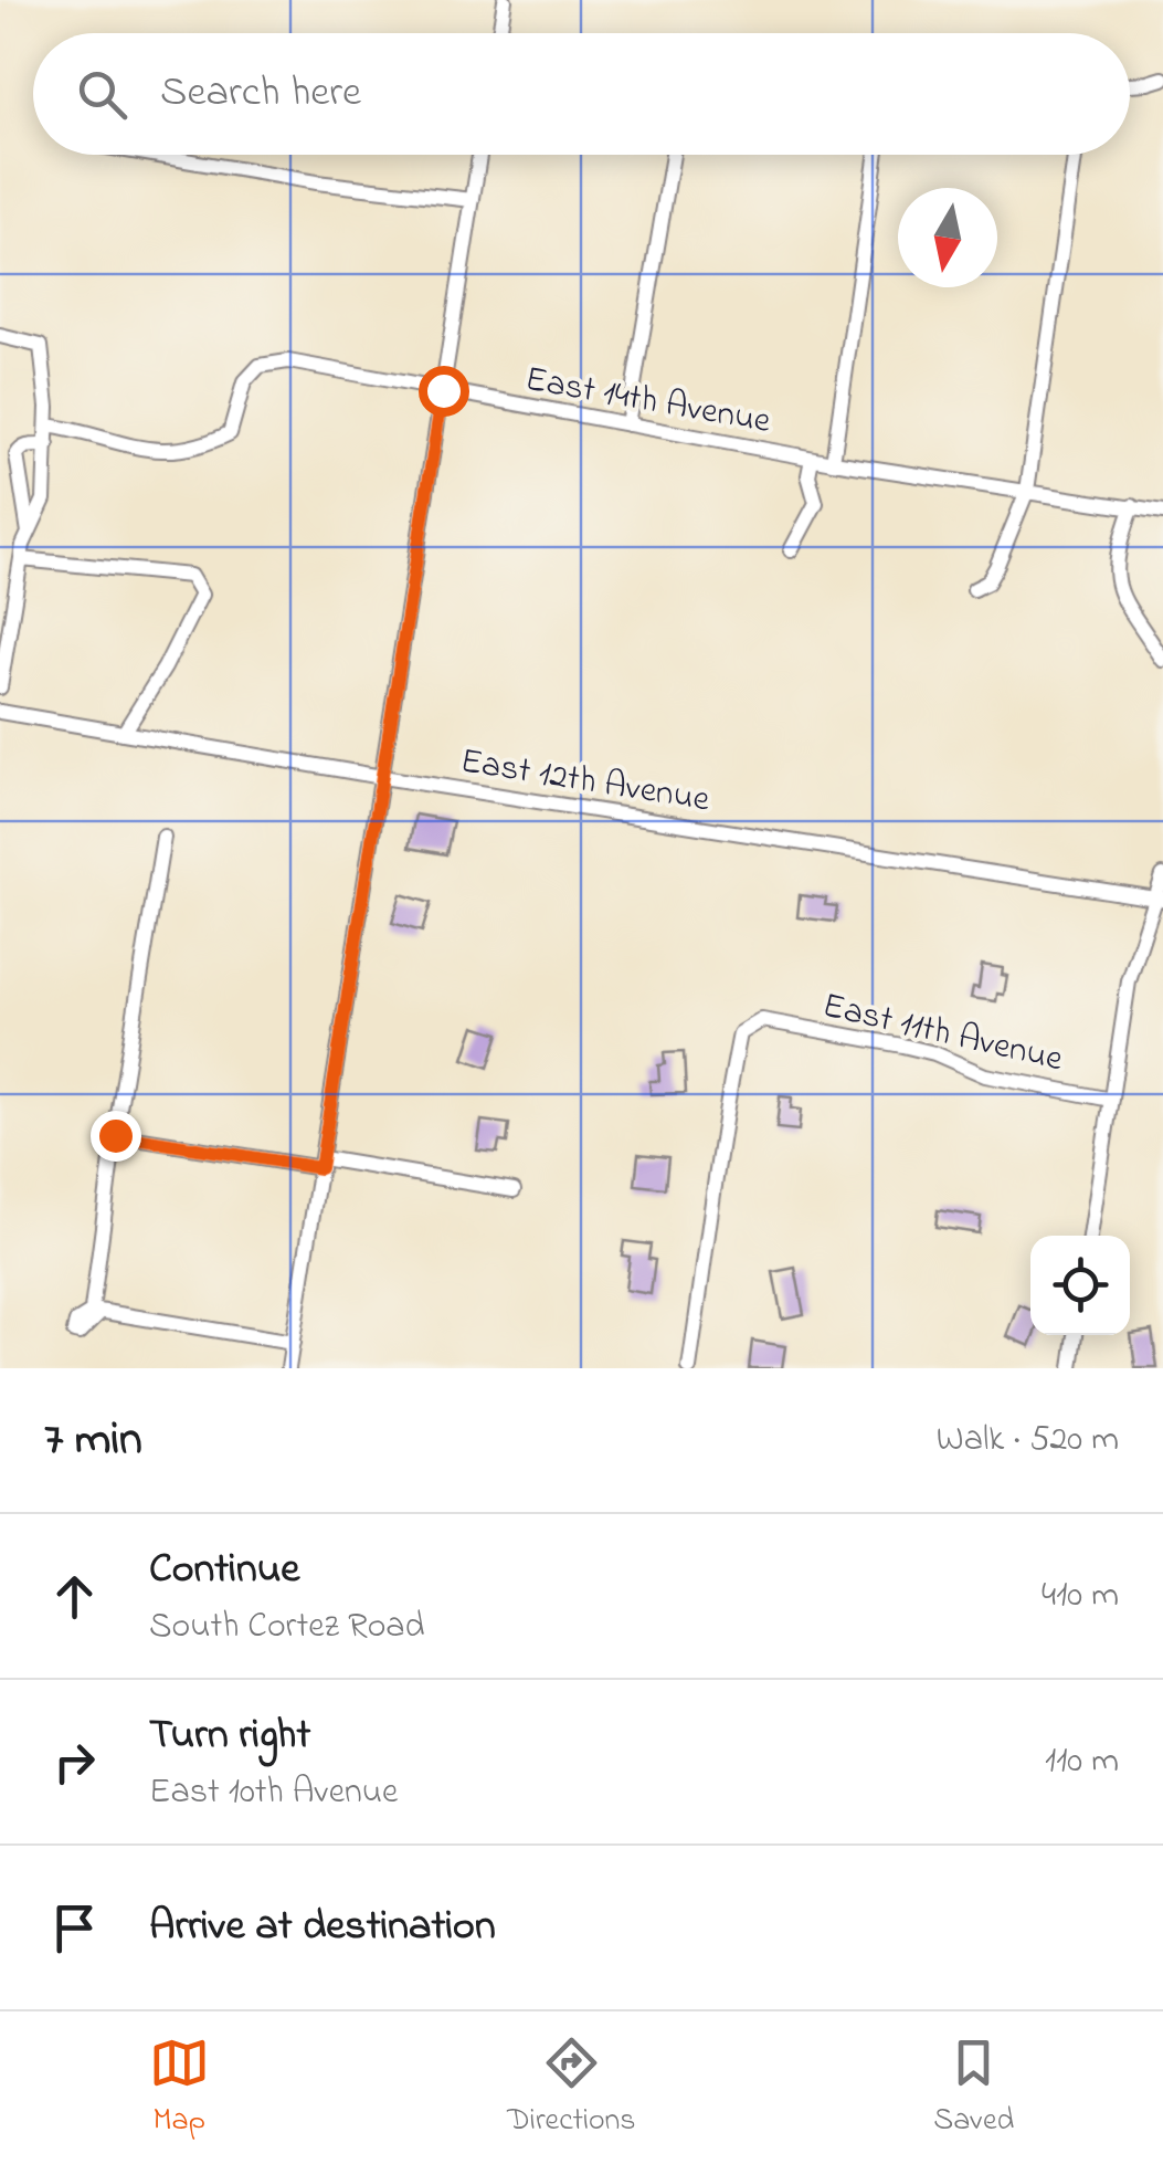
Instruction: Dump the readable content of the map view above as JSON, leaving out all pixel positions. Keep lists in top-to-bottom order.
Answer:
{
  "streets": {
    "street": ["East 14th Avenue", "East 12th Avenue", "East 11th Avenue"]
  },
  "north": "bottom",
  "page": {
    "search": "Search here",
    "heading": ["7 min", "Walk · 520 m"],
    "list": [
      ["Continue", "South Cortez Road", "410 m"],
      ["Turn right", "East 10th Avenue", "110 m"],
      "Arrive at destination"
    ],
    "nav": ["Map", "Directions", "Saved"]
  }
}
